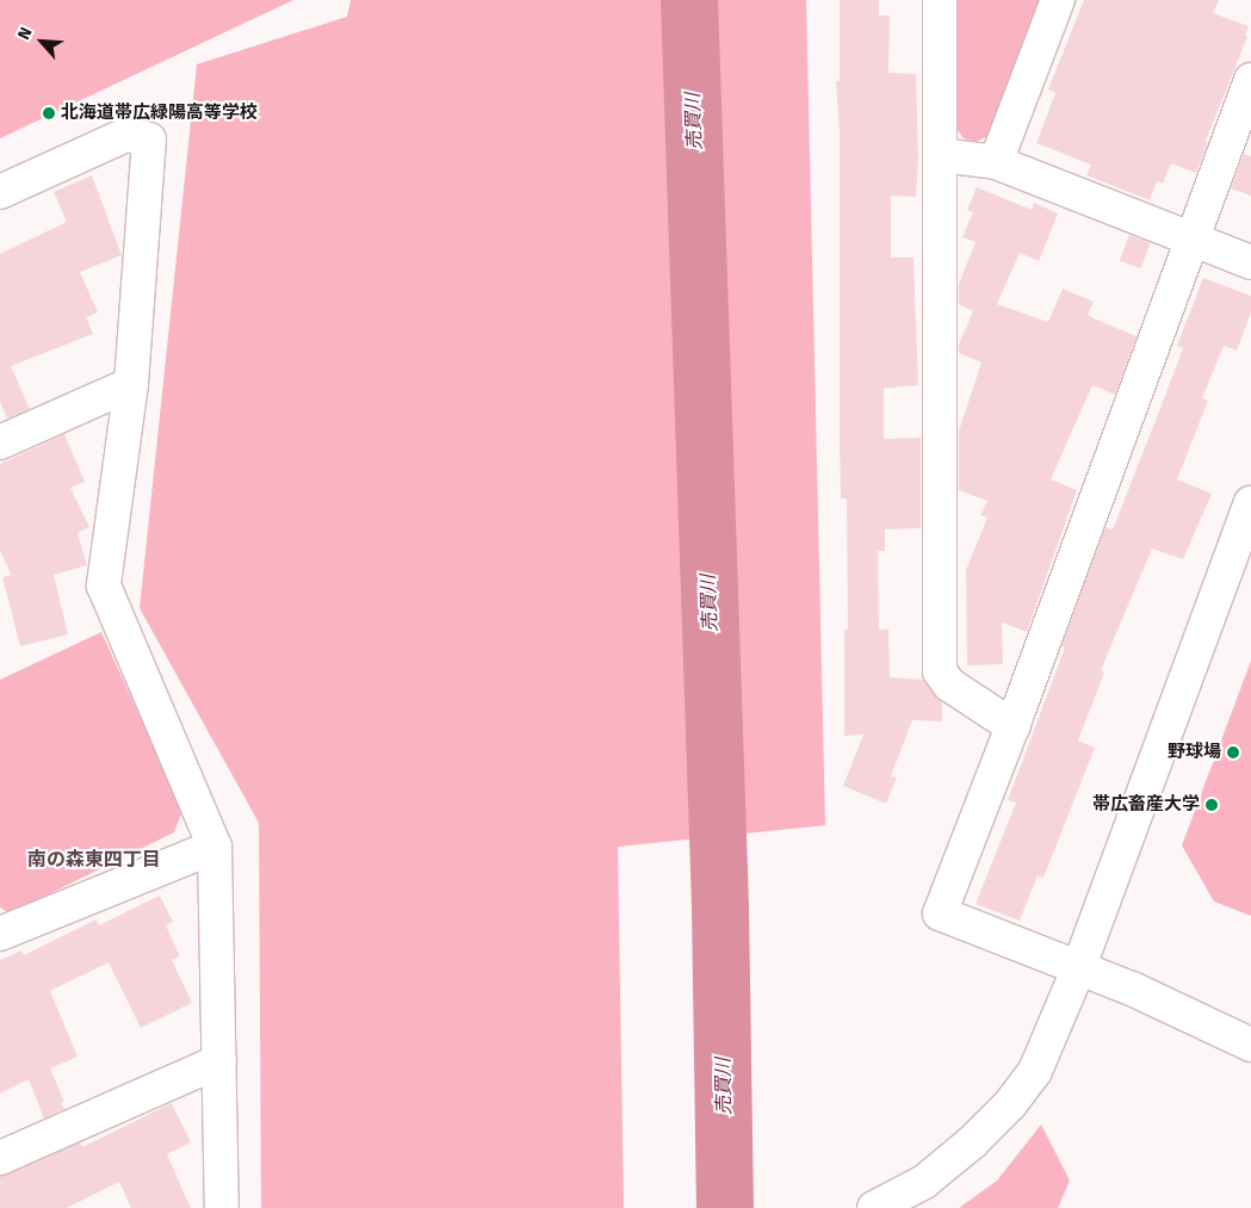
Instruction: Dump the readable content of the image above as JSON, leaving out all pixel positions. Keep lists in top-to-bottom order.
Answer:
{
  "districts": ["南の森東四丁目"],
  "water": ["売買川"],
  "places": ["北海道帯広緑陽高等学校", "野球場", "帯広畜産大学"],
  "north": "top left"
}
